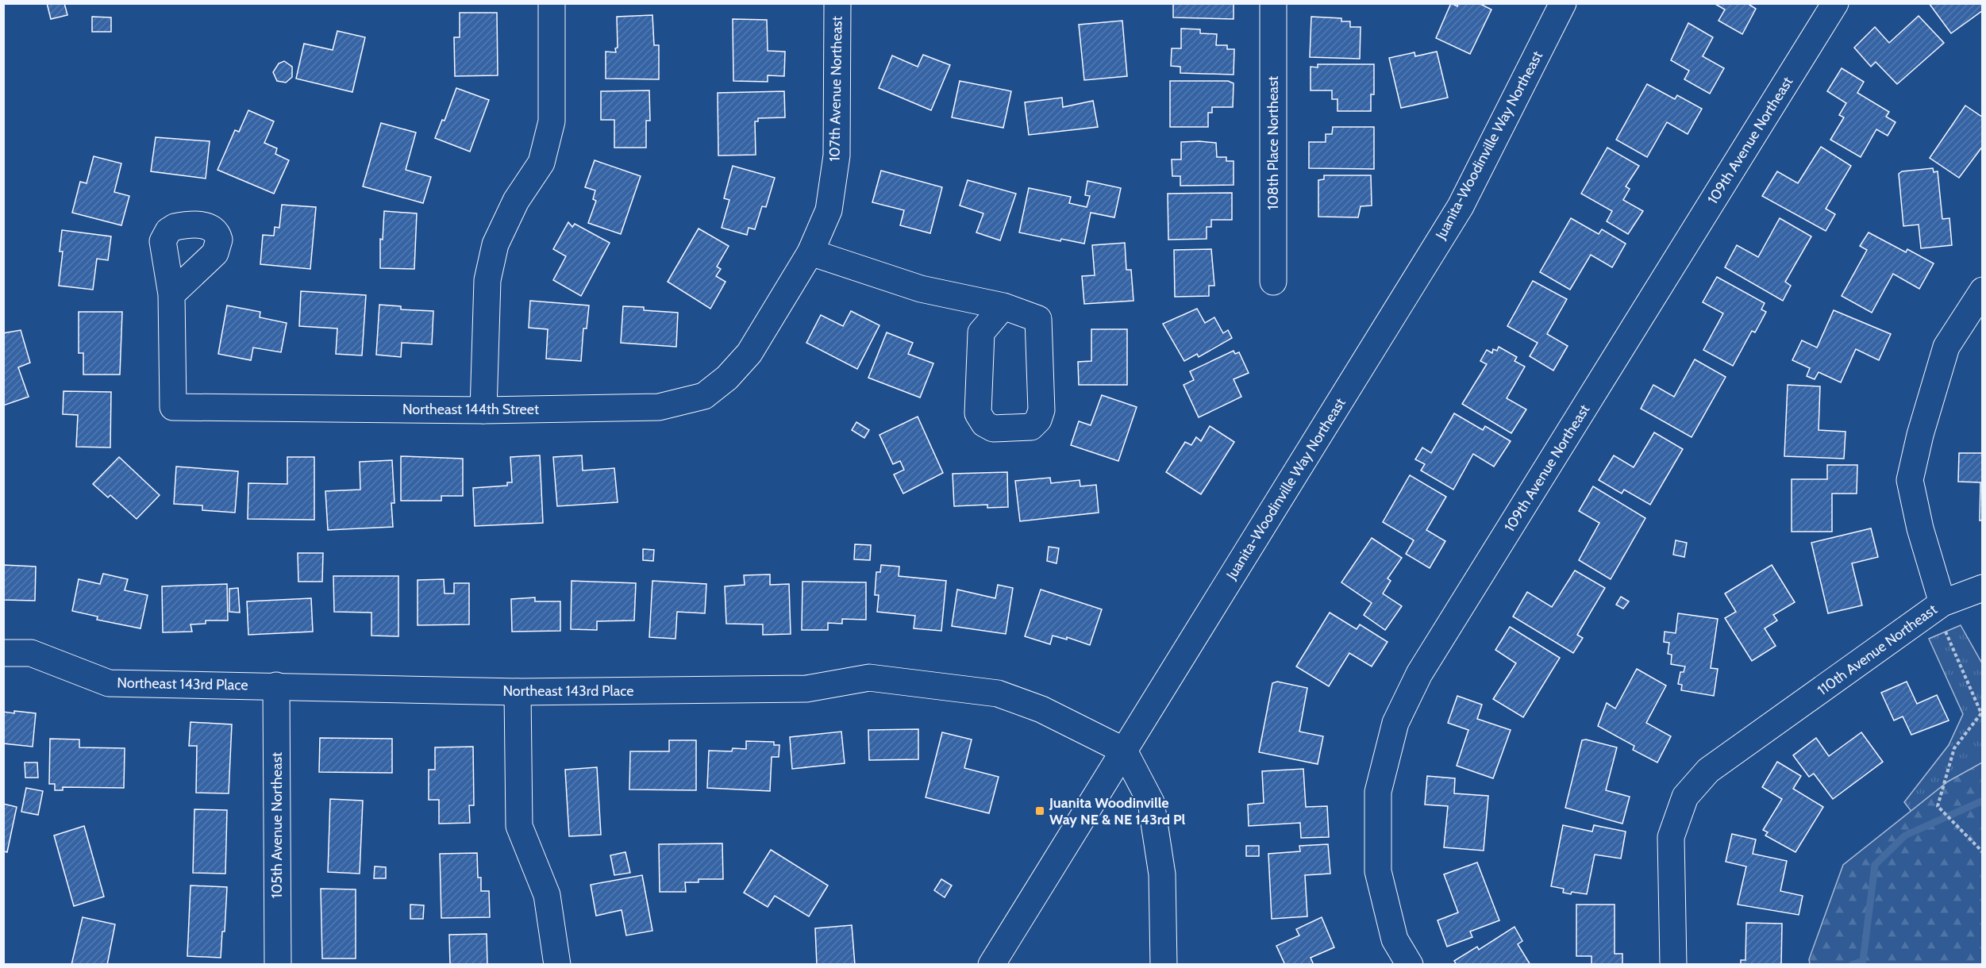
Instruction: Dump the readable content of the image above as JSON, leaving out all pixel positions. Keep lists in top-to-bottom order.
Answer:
{
  "streets": {
    "street": [
      "107th Avenue Northeast",
      "109th Avenue Northeast",
      "108th Place Northeast",
      "Juanita-Woodinville Way Northeast",
      "Northeast 144th Street",
      "110th Avenue Northeast",
      "Northeast 143rd Place",
      "105th Avenue Northeast"
    ]
  },
  "crossings": [
    ["107th Avenue Northeast", "Northeast 144th Street"],
    ["Juanita-Woodinville Way Northeast", "Northeast 143rd Place"],
    ["Northeast 143rd Place", "105th Avenue Northeast"]
  ],
  "places": {
    "transit": ["Juanita Woodinville Way NE & NE 143rd Pl"]
  }
}
